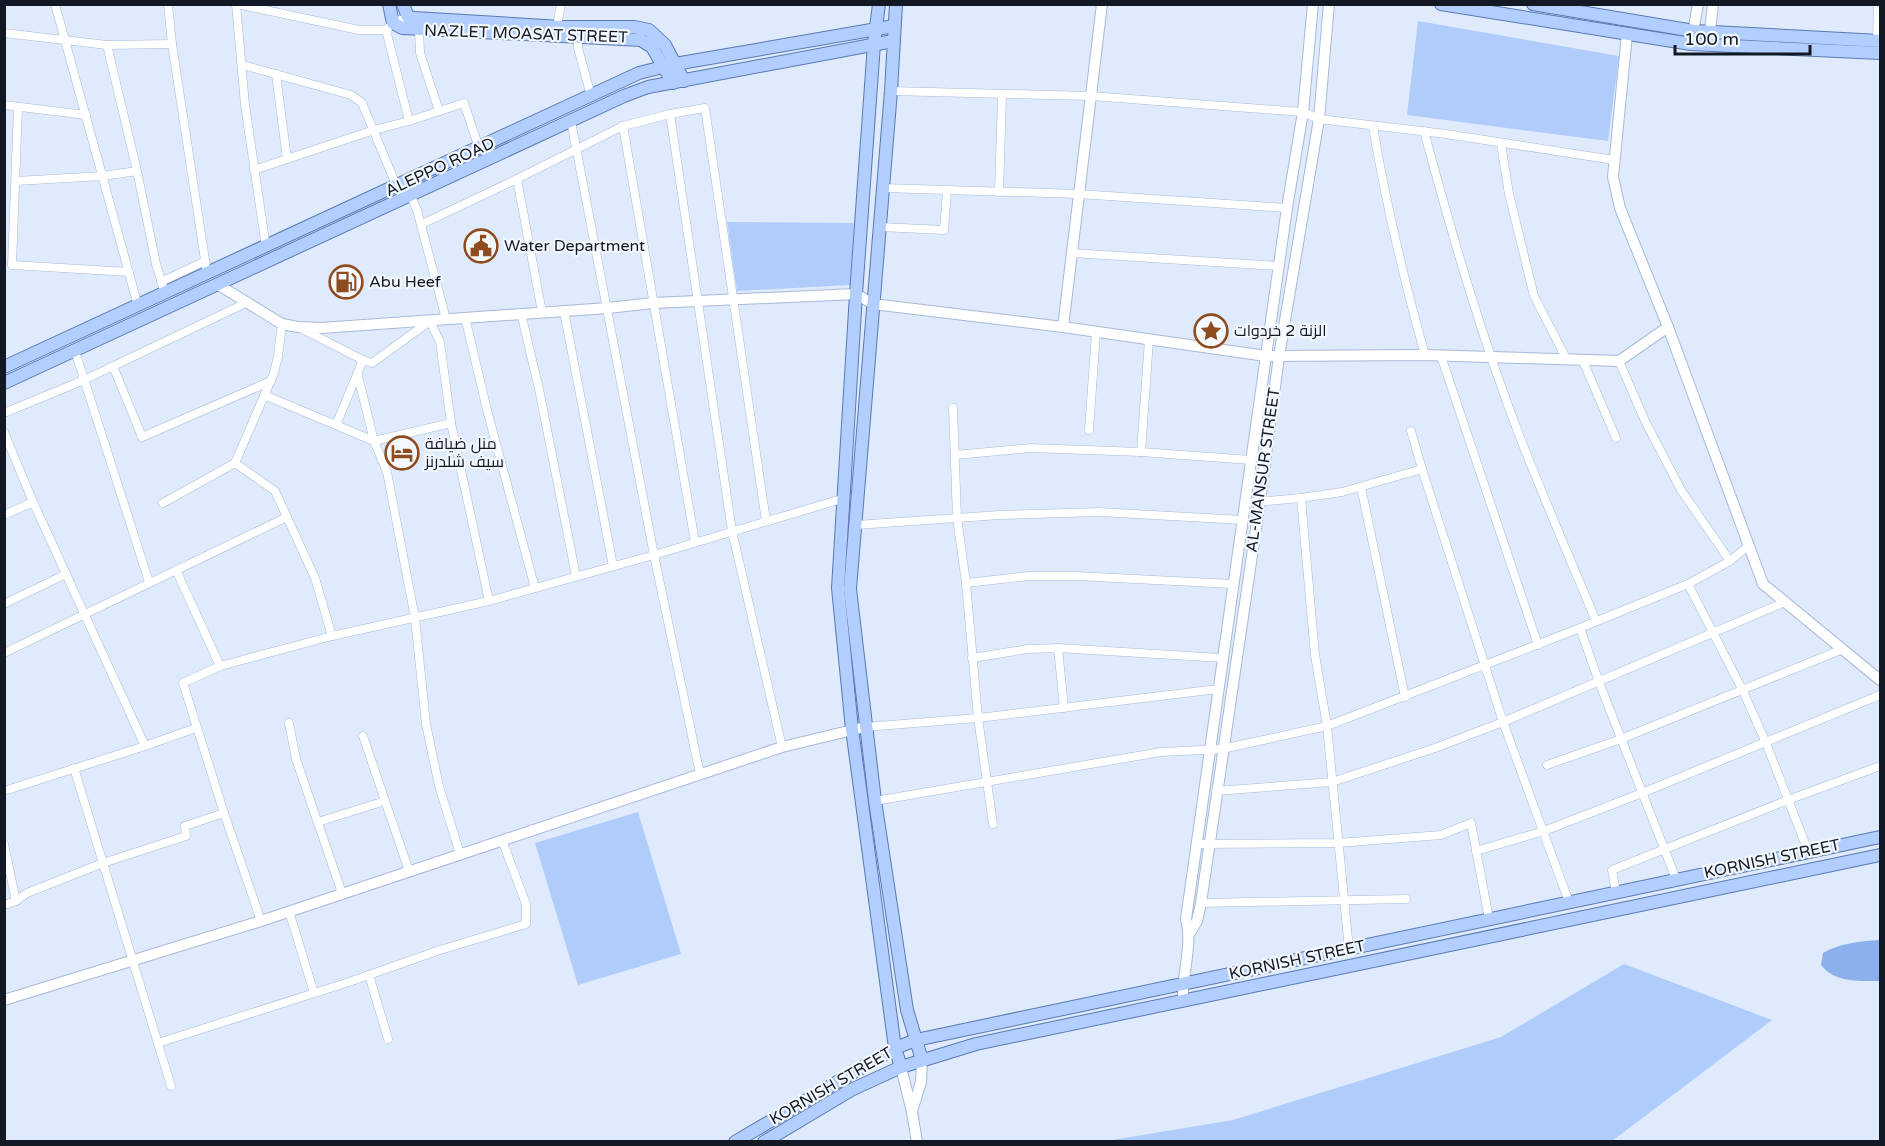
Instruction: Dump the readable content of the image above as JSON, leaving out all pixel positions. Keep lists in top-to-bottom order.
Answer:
{
  "streets": {
    "main road": ["NAZLET MOASAT STREET", "ALEPPO ROAD", "KORNISH STREET"],
    "street": ["AL-MANSUR STREET"]
  },
  "crossings": [
    ["NAZLET MOASAT STREET", "ALEPPO ROAD"],
    ["AL-MANSUR STREET", "KORNISH STREET"]
  ],
  "places": {
    "public building": ["Water Department"],
    "fuel station": ["Abu Heef"],
    "place": ["الزنة 2 خردوات"],
    "hotel": ["منل ضيافة سيف شلدرنز"]
  },
  "scale_bar": "100 m"
}
